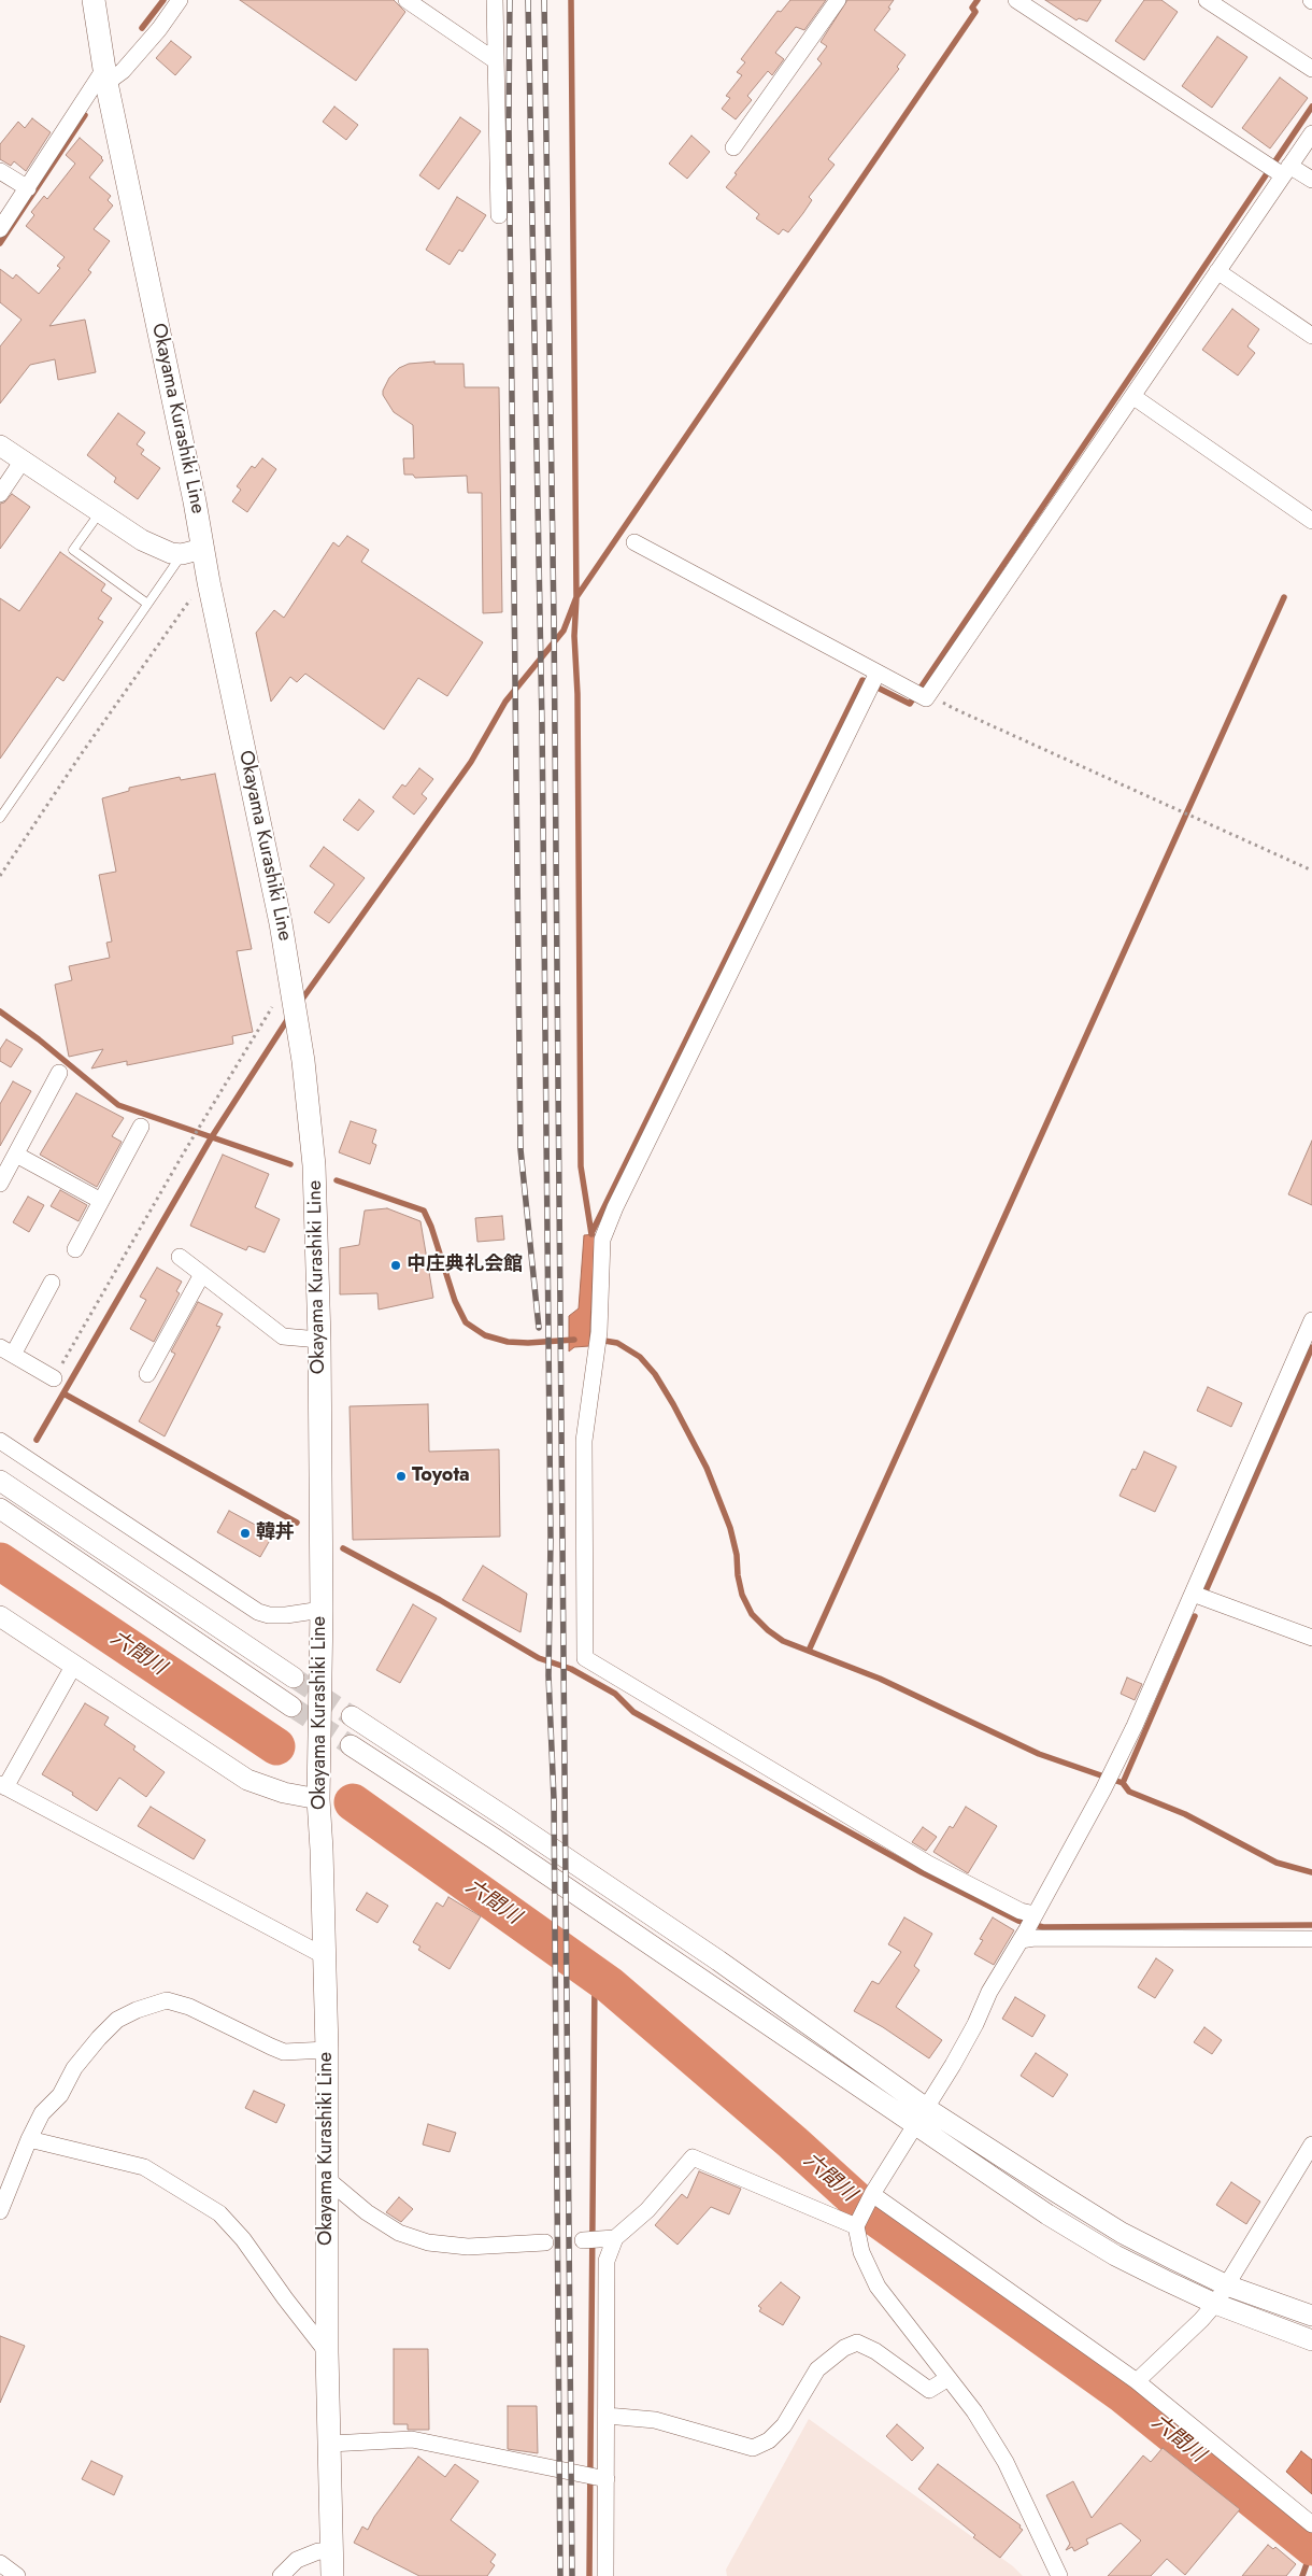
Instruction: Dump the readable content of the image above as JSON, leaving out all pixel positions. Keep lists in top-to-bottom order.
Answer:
{
  "streets": {
    "main road": ["Okayama Kurashiki Line"]
  },
  "water": ["六間川"],
  "places": ["中庄典礼会館", "Toyota", "韓丼"]
}
